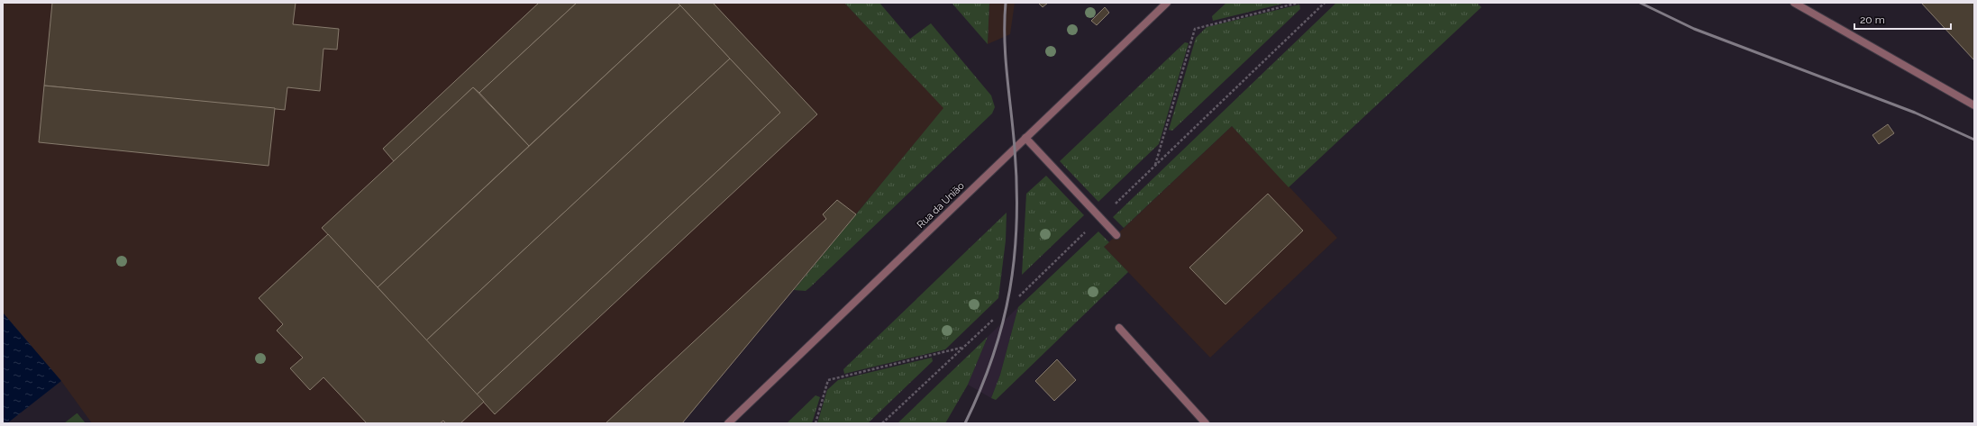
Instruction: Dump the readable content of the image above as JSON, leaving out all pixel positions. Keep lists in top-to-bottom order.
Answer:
{
  "streets": {
    "street": ["Rua da União"]
  },
  "scale_bar": "20 m"
}
